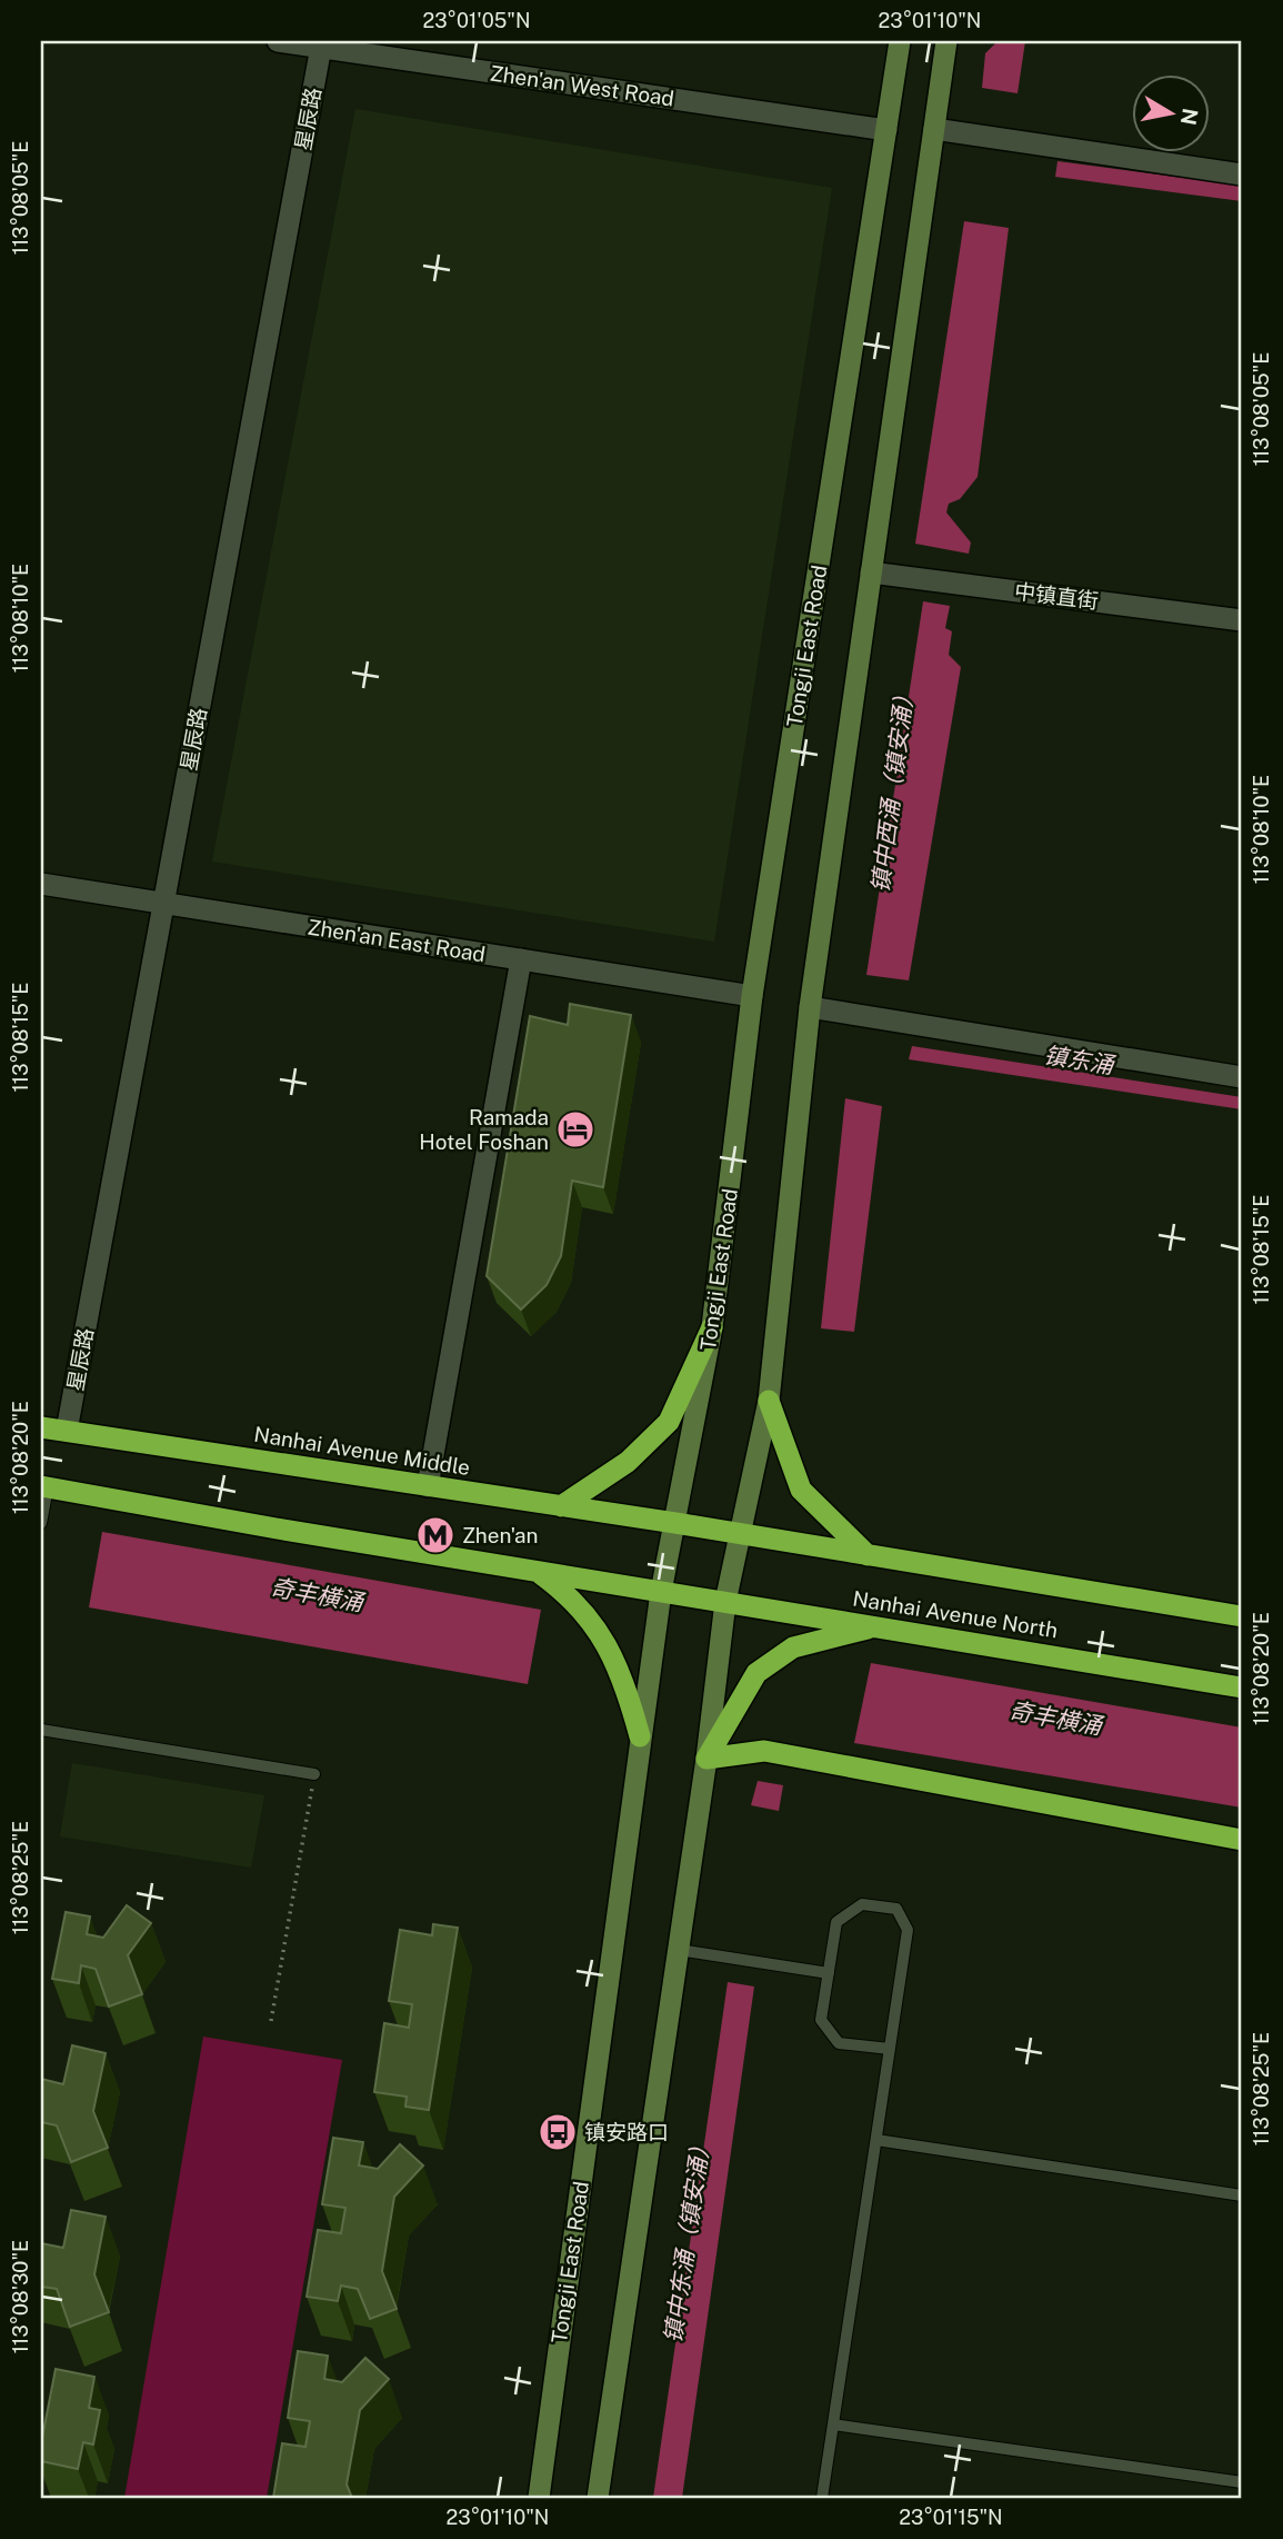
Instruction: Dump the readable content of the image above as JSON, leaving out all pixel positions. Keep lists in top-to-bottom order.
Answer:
{
  "streets": {
    "highway": ["Nanhai Avenue Middle", "Nanhai Avenue North"],
    "main road": ["Tongji East Road"],
    "street": [
      "Zhen'an West Road",
      "星辰路",
      "中镇直街",
      "Zhen'an East Road"
    ]
  },
  "crossings": [
    ["Zhen'an West Road", "星辰路"],
    ["Zhen'an West Road", "Tongji East Road"],
    ["星辰路", "Zhen'an East Road"],
    ["星辰路", "Nanhai Avenue Middle"],
    ["Tongji East Road", "Zhen'an East Road"],
    ["Tongji East Road", "Nanhai Avenue Middle"],
    ["Tongji East Road", "Nanhai Avenue North"],
    ["Nanhai Avenue Middle", "Nanhai Avenue North"]
  ],
  "water": [
    "镇中西涌（镇安涌）",
    "镇东涌",
    "奇丰横涌",
    "镇中东涌（镇安涌）"
  ],
  "places": {
    "hotel": ["Ramada Hotel Foshan"],
    "metro station": ["Zhen'an"],
    "bus stop": ["镇安路口"]
  },
  "north": "right",
  "coordinates": [
    "23°01'05\"N",
    "23°01'10\"N",
    "113°08'05\"E",
    "113°08'10\"E",
    "113°08'15\"E",
    "113°08'20\"E",
    "113°08'25\"E",
    "113°08'30\"E",
    "23°01'15\"N"
  ]
}
